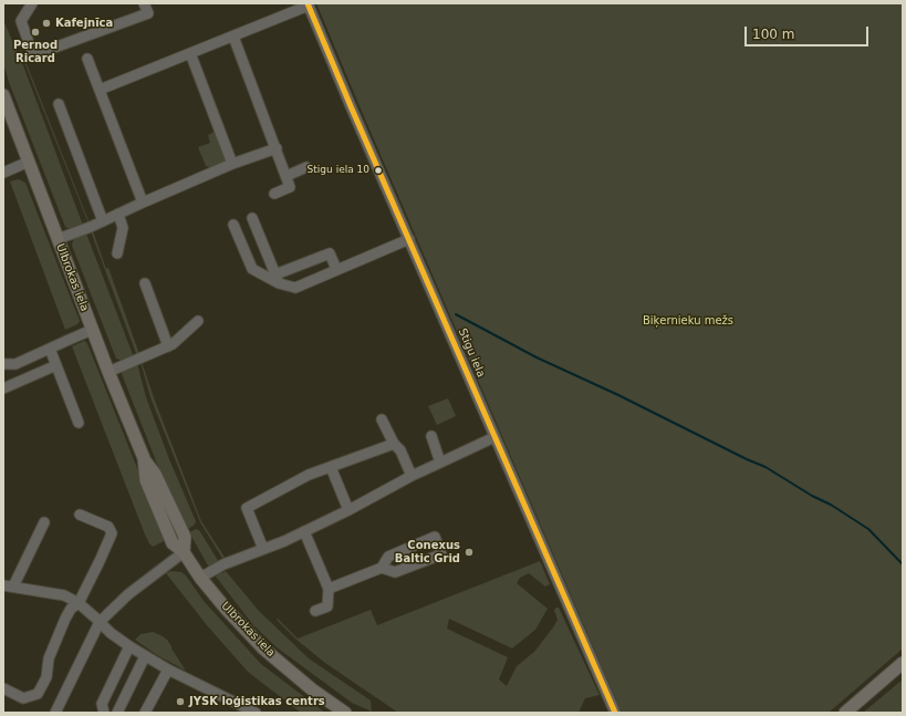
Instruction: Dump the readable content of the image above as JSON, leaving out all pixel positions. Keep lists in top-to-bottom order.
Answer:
{
  "streets": {
    "main road": ["Ulbrokas iela"],
    "street": ["Stigu iela"]
  },
  "parks": ["Biķernieku mežs"],
  "places": [
    "Kafejnīca",
    "Pernod Ricard",
    "Stigu iela 10",
    "Conexus Baltic Grid",
    "JYSK loģistikas centrs"
  ],
  "scale_bar": "100 m"
}
